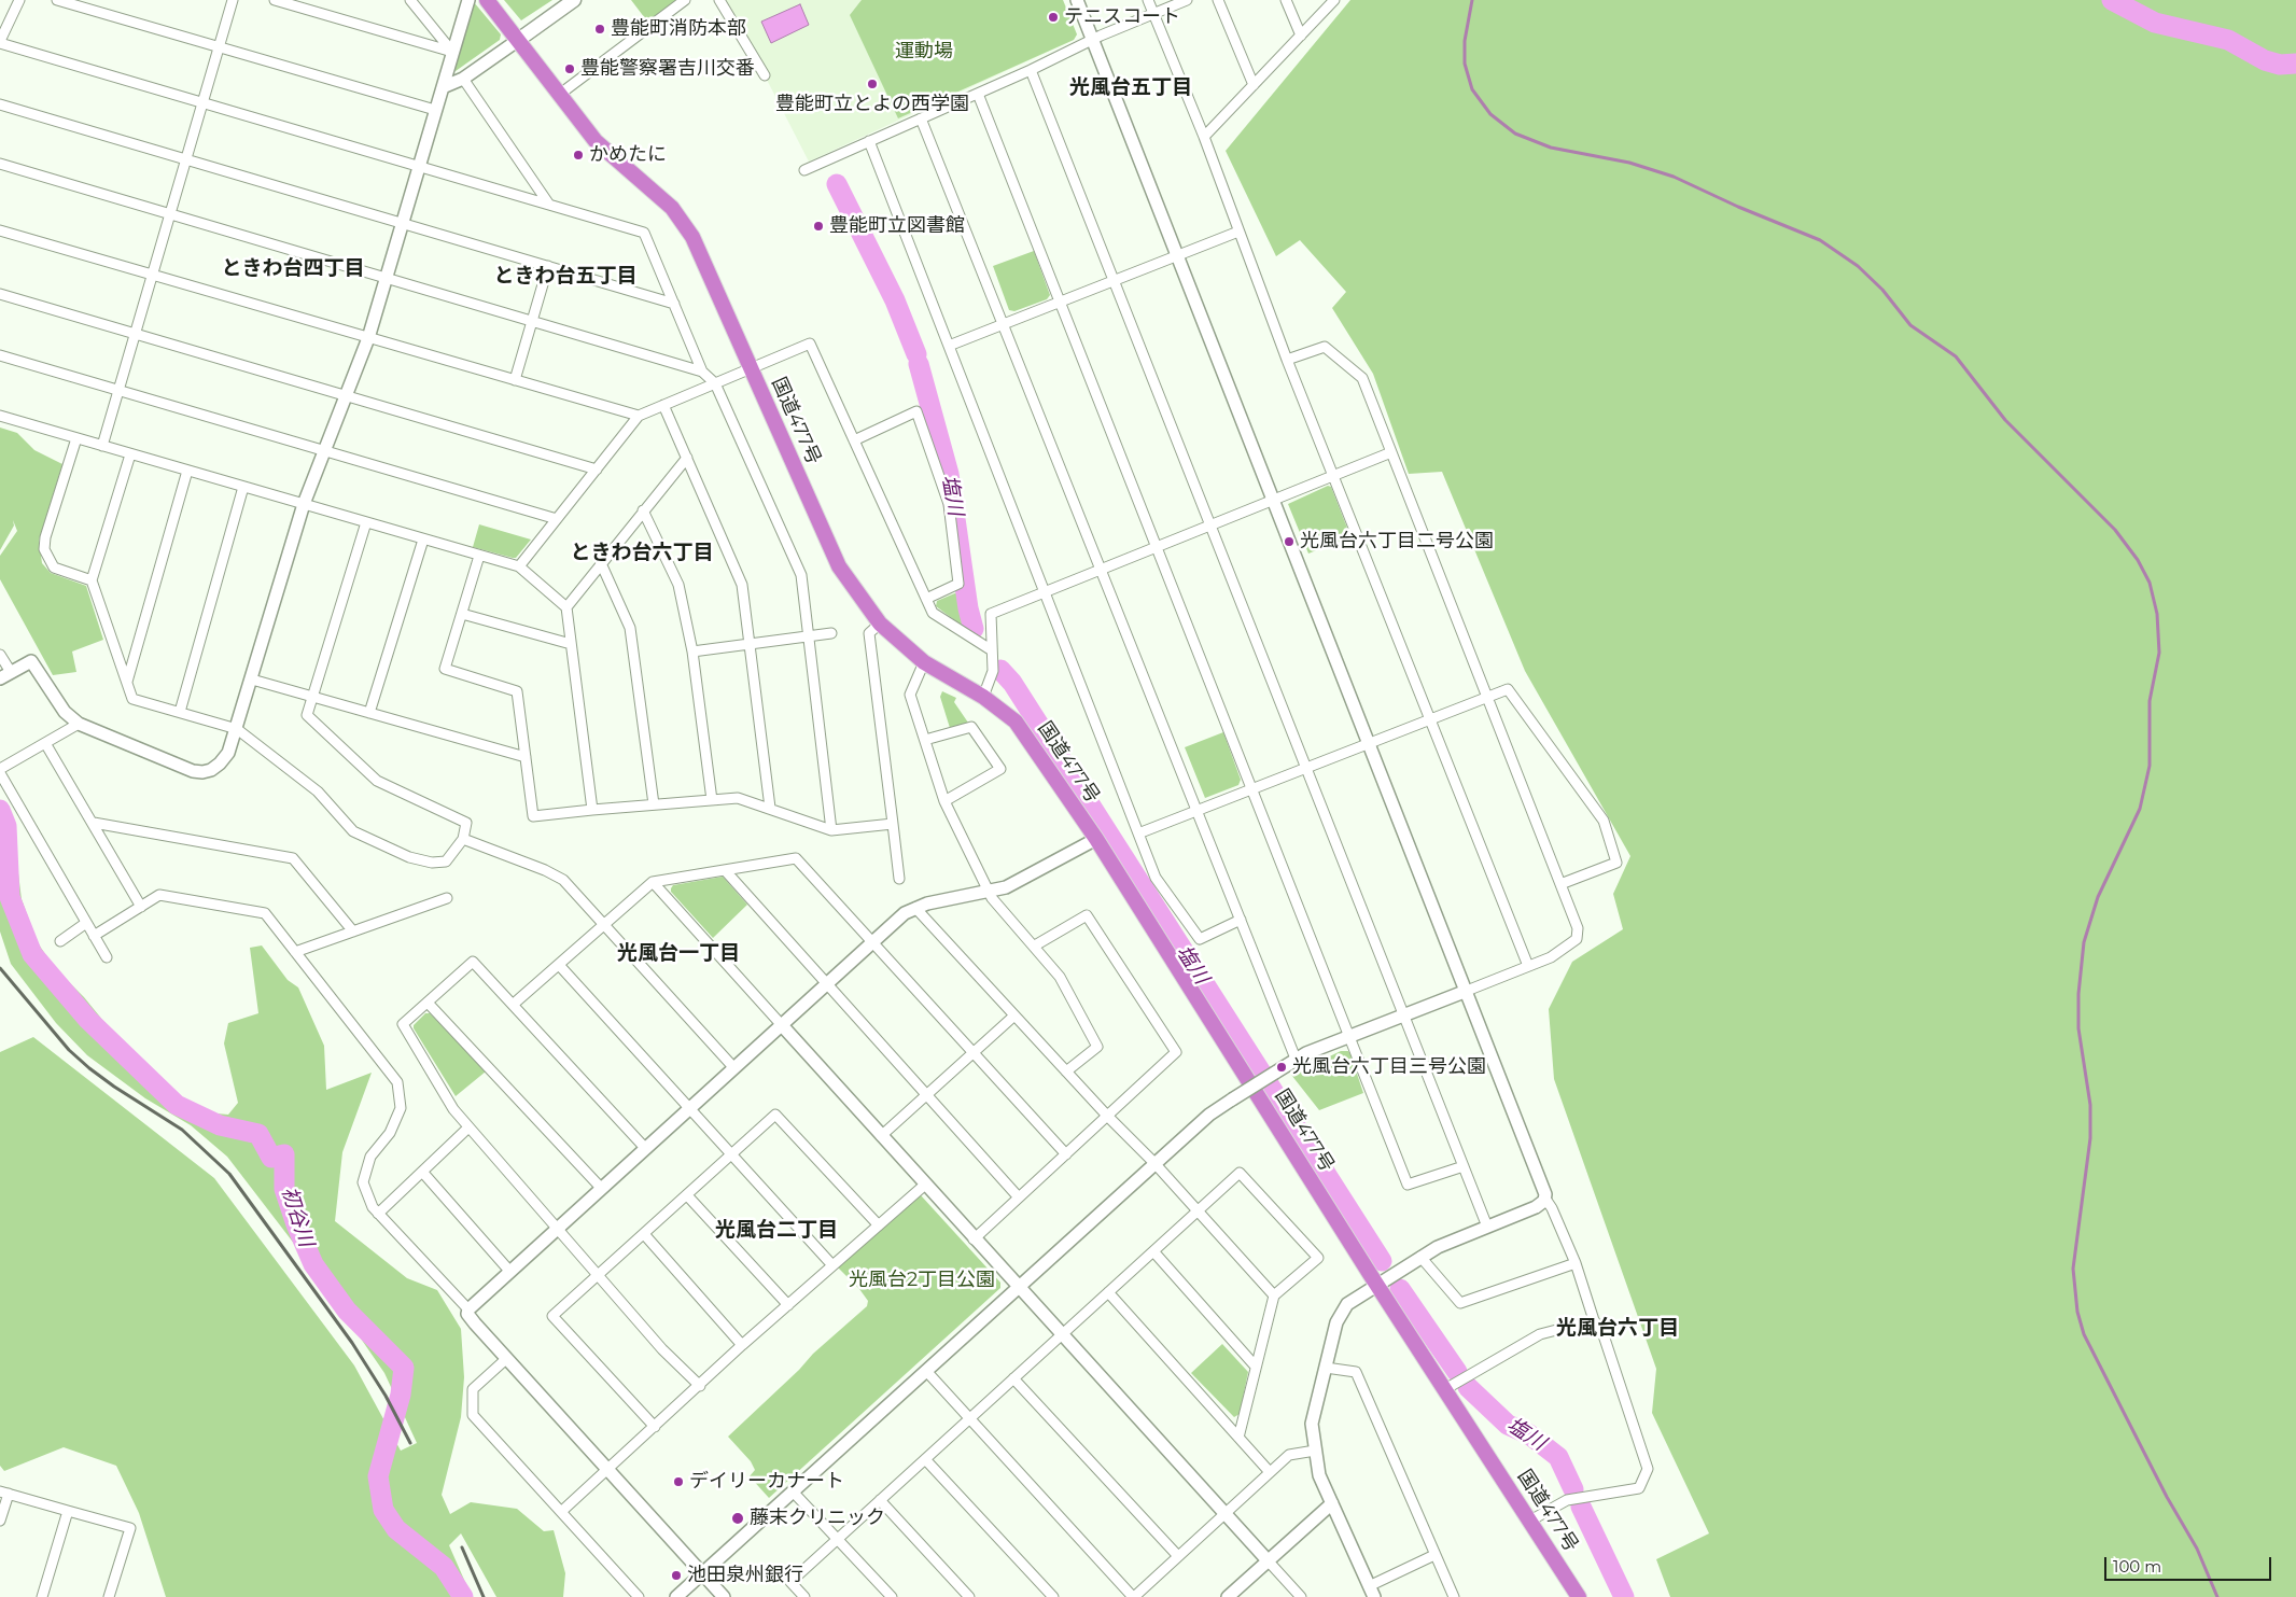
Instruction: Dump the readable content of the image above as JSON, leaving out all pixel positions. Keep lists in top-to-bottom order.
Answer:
{
  "streets": {
    "highway": ["国道477号"]
  },
  "districts": [
    "光風台五丁目",
    "ときわ台四丁目",
    "ときわ台五丁目",
    "ときわ台六丁目",
    "光風台一丁目",
    "光風台二丁目",
    "光風台六丁目"
  ],
  "water": ["塩川", "初谷川"],
  "parks": ["運動場", "光風台2丁目公園"],
  "places": [
    "テニスコート",
    "豊能町消防本部",
    "豊能警察署吉川交番",
    "豊能町立とよの西学園",
    "かめたに",
    "豊能町立図書館",
    "光風台六丁目二号公園",
    "光風台六丁目三号公園",
    "デイリーカナート",
    "藤末クリニック",
    "池田泉州銀行"
  ],
  "scale_bar": "100 m"
}
